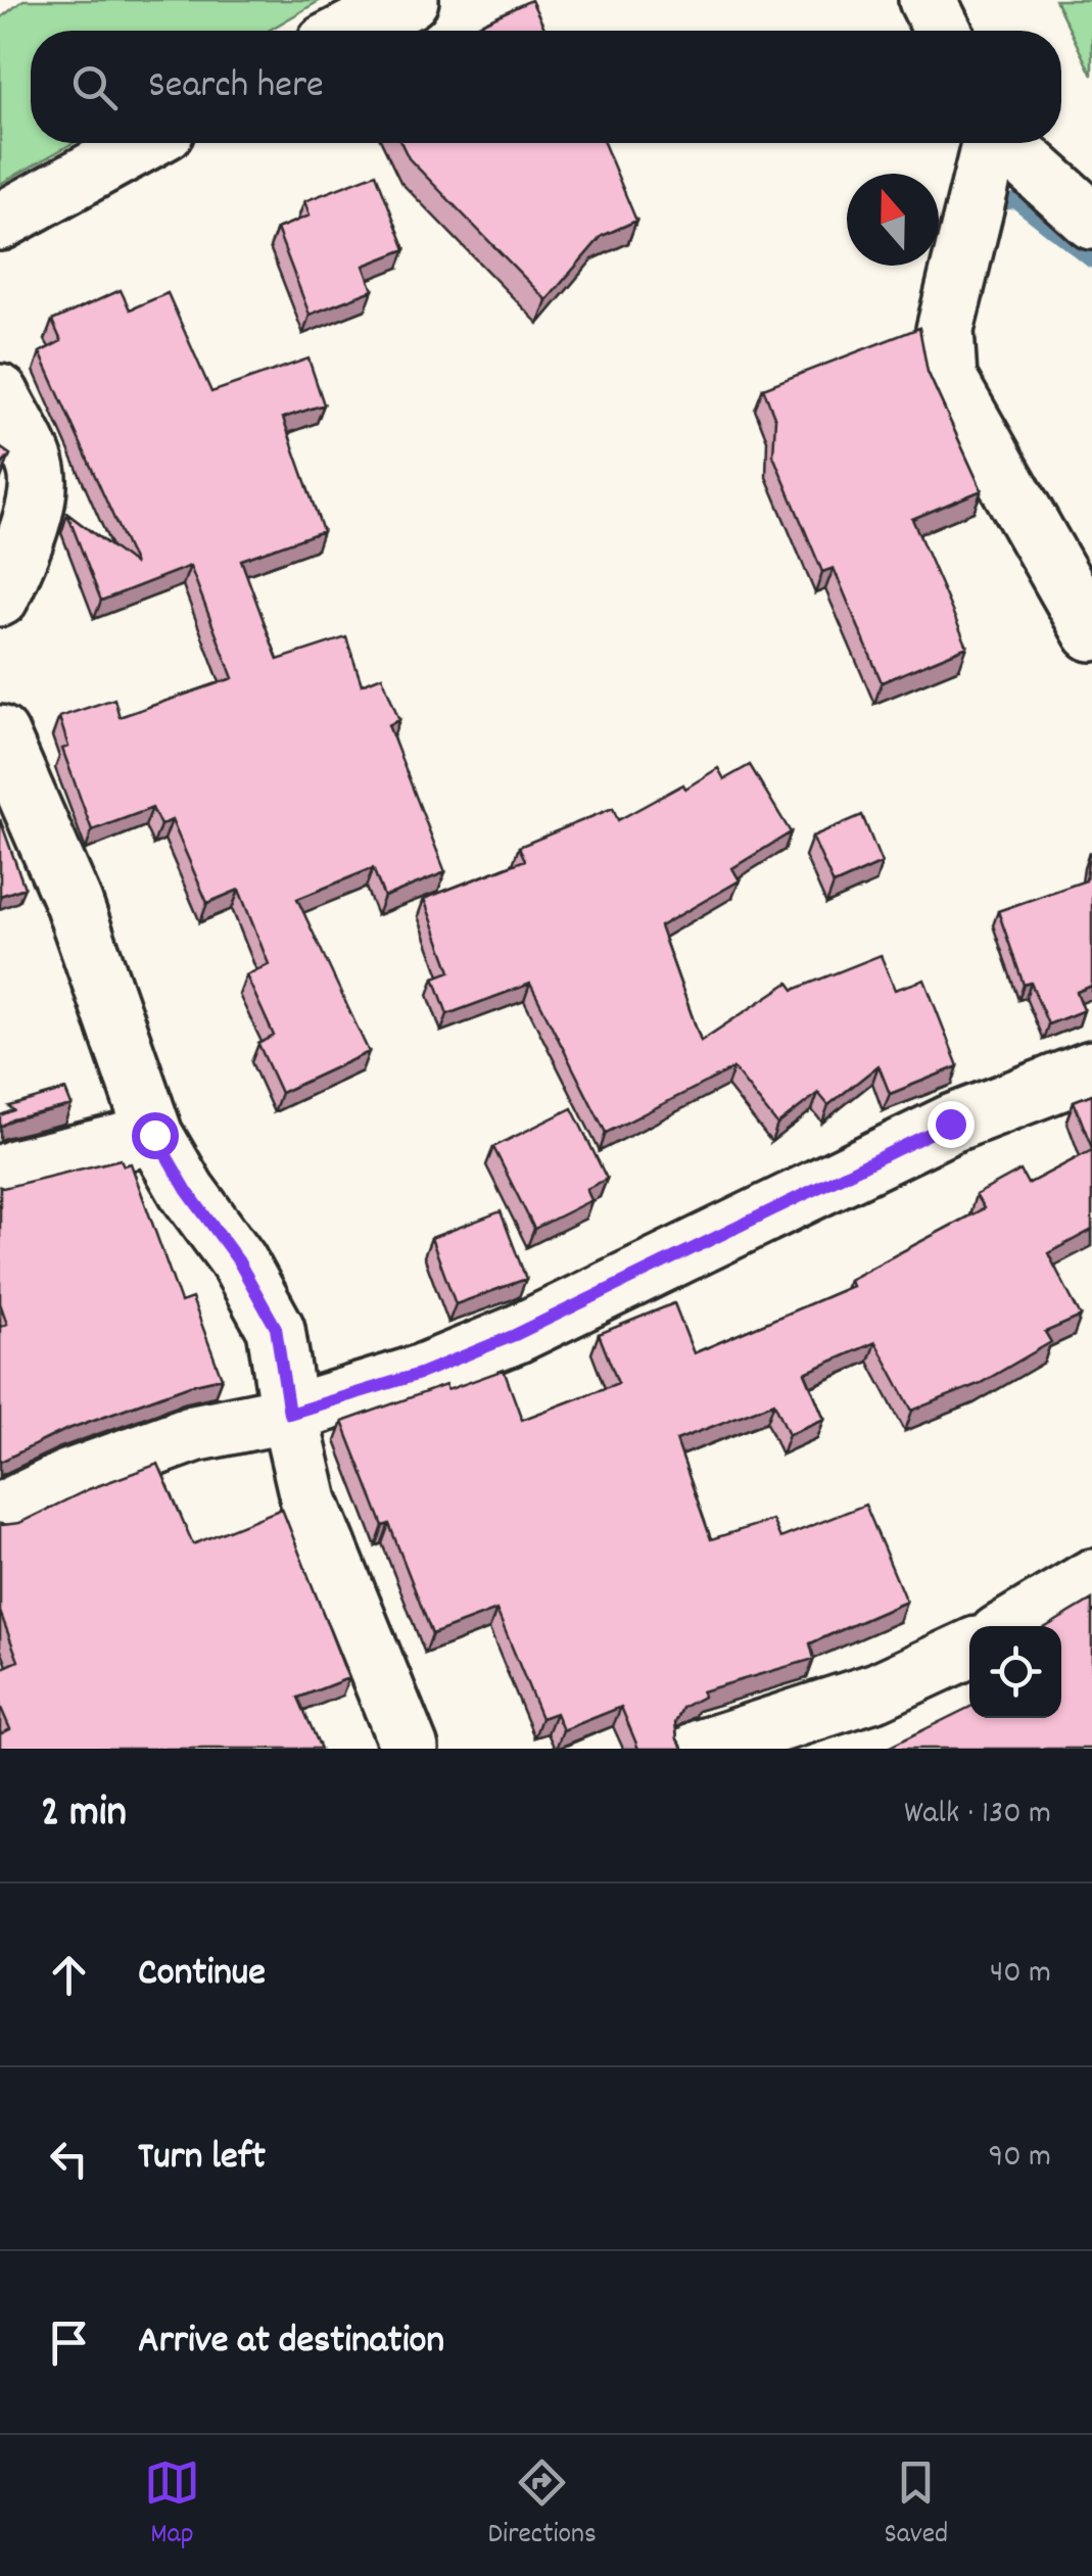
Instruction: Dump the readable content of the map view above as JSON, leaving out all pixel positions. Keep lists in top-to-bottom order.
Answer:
{
  "north": "top",
  "page": {
    "search": "Search here",
    "heading": ["2 min", "Walk · 130 m"],
    "list": [
      ["Continue", "40 m"],
      ["Turn left", "90 m"],
      "Arrive at destination"
    ],
    "nav": ["Map", "Directions", "Saved"]
  }
}
